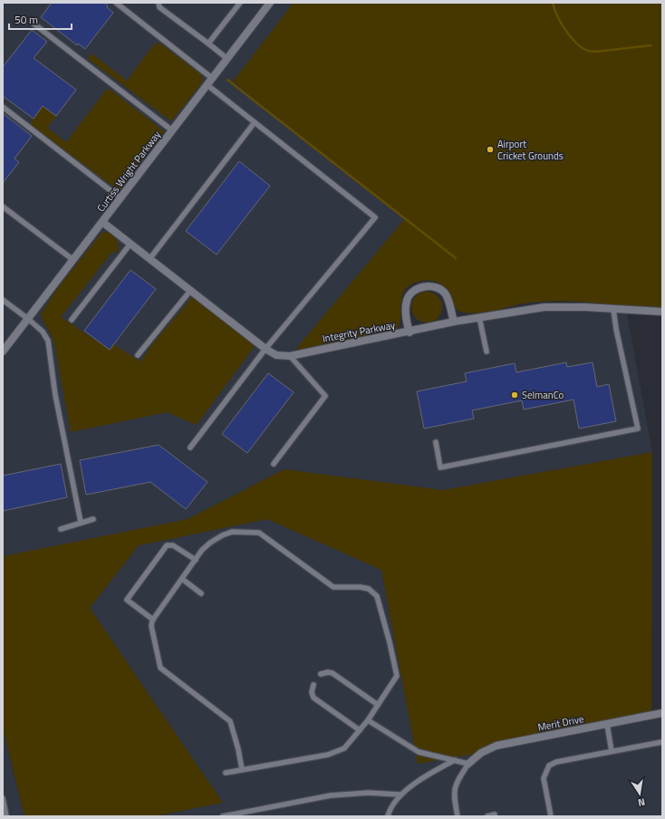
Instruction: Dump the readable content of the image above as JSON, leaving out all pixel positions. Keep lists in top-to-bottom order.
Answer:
{
  "streets": {
    "street": ["Curtiss Wright Parkway", "Integrity Parkway", "Merit Drive"]
  },
  "crossings": [
    ["Curtiss Wright Parkway", "Integrity Parkway"]
  ],
  "places": ["Airport Cricket Grounds", "SelmanCo"],
  "scale_bar": "50 m",
  "north": "bottom"
}
